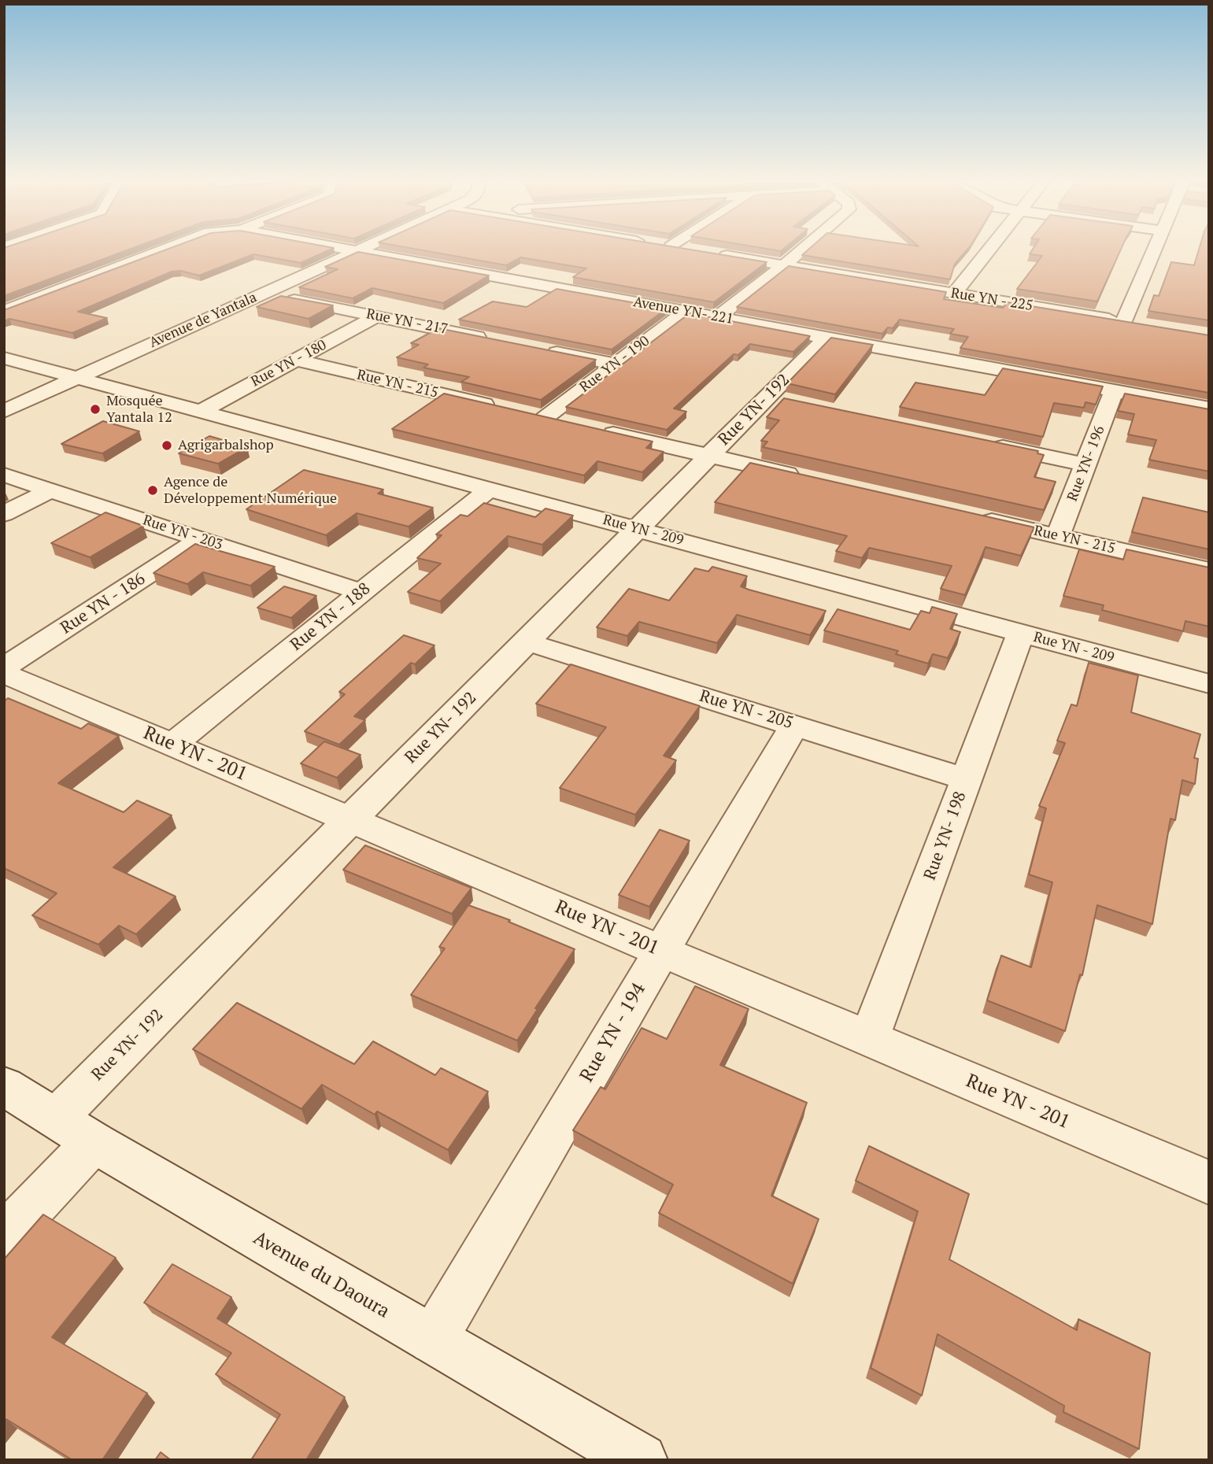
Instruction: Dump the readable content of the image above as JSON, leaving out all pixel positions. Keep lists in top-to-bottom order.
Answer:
{
  "streets": {
    "street": [
      "Rue YN - 225",
      "Avenue YN- 221",
      "Avenue de Yantala",
      "Rue YN - 217",
      "Rue YN - 180",
      "Rue YN - 190",
      "Rue YN - 215",
      "Rue YN- 192",
      "Rue YN- 196",
      "Rue YN - 209",
      "Rue YN - 203",
      "Rue YN - 186",
      "Rue YN - 188",
      "Rue YN - 205",
      "Rue YN - 201",
      "Rue YN- 198",
      "Rue YN - 194",
      "Avenue du Daoura"
    ]
  },
  "crossings": [
    ["Avenue YN- 221", "Avenue de Yantala"],
    ["Avenue YN- 221", "Rue YN - 190"],
    ["Avenue YN- 221", "Rue YN- 192"],
    ["Avenue YN- 221", "Rue YN- 196"],
    ["Avenue de Yantala", "Rue YN - 217"],
    ["Avenue de Yantala", "Rue YN - 209"],
    ["Rue YN - 217", "Rue YN - 180"],
    ["Rue YN - 180", "Rue YN - 215"],
    ["Rue YN - 180", "Rue YN - 209"],
    ["Rue YN - 190", "Rue YN - 215"],
    ["Rue YN - 215", "Rue YN- 192"],
    ["Rue YN - 215", "Rue YN- 196"],
    ["Rue YN- 192", "Rue YN - 209"],
    ["Rue YN- 192", "Rue YN - 205"],
    ["Rue YN- 192", "Rue YN - 201"],
    ["Rue YN- 192", "Avenue du Daoura"],
    ["Rue YN - 209", "Rue YN - 188"],
    ["Rue YN - 209", "Rue YN- 198"],
    ["Rue YN - 203", "Rue YN - 186"],
    ["Rue YN - 203", "Rue YN - 188"],
    ["Rue YN - 188", "Rue YN - 201"],
    ["Rue YN - 205", "Rue YN- 198"],
    ["Rue YN - 205", "Rue YN - 194"],
    ["Rue YN - 201", "Rue YN- 198"],
    ["Rue YN - 201", "Rue YN - 194"],
    ["Rue YN - 194", "Avenue du Daoura"]
  ],
  "places": ["Mosquée Yantala 12", "Agrigarbalshop", "Agence de Développement Numérique"]
}
